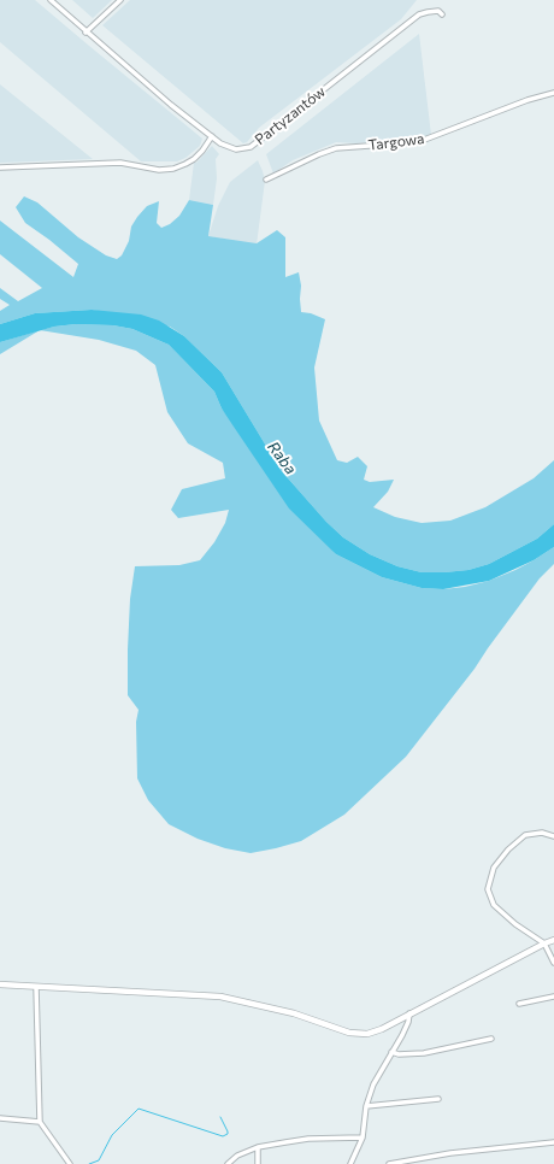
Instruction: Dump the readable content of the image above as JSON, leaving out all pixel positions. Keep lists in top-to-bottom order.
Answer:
{
  "streets": {
    "street": ["Partyzantów", "Targowa"]
  },
  "water": ["Raba"]
}
